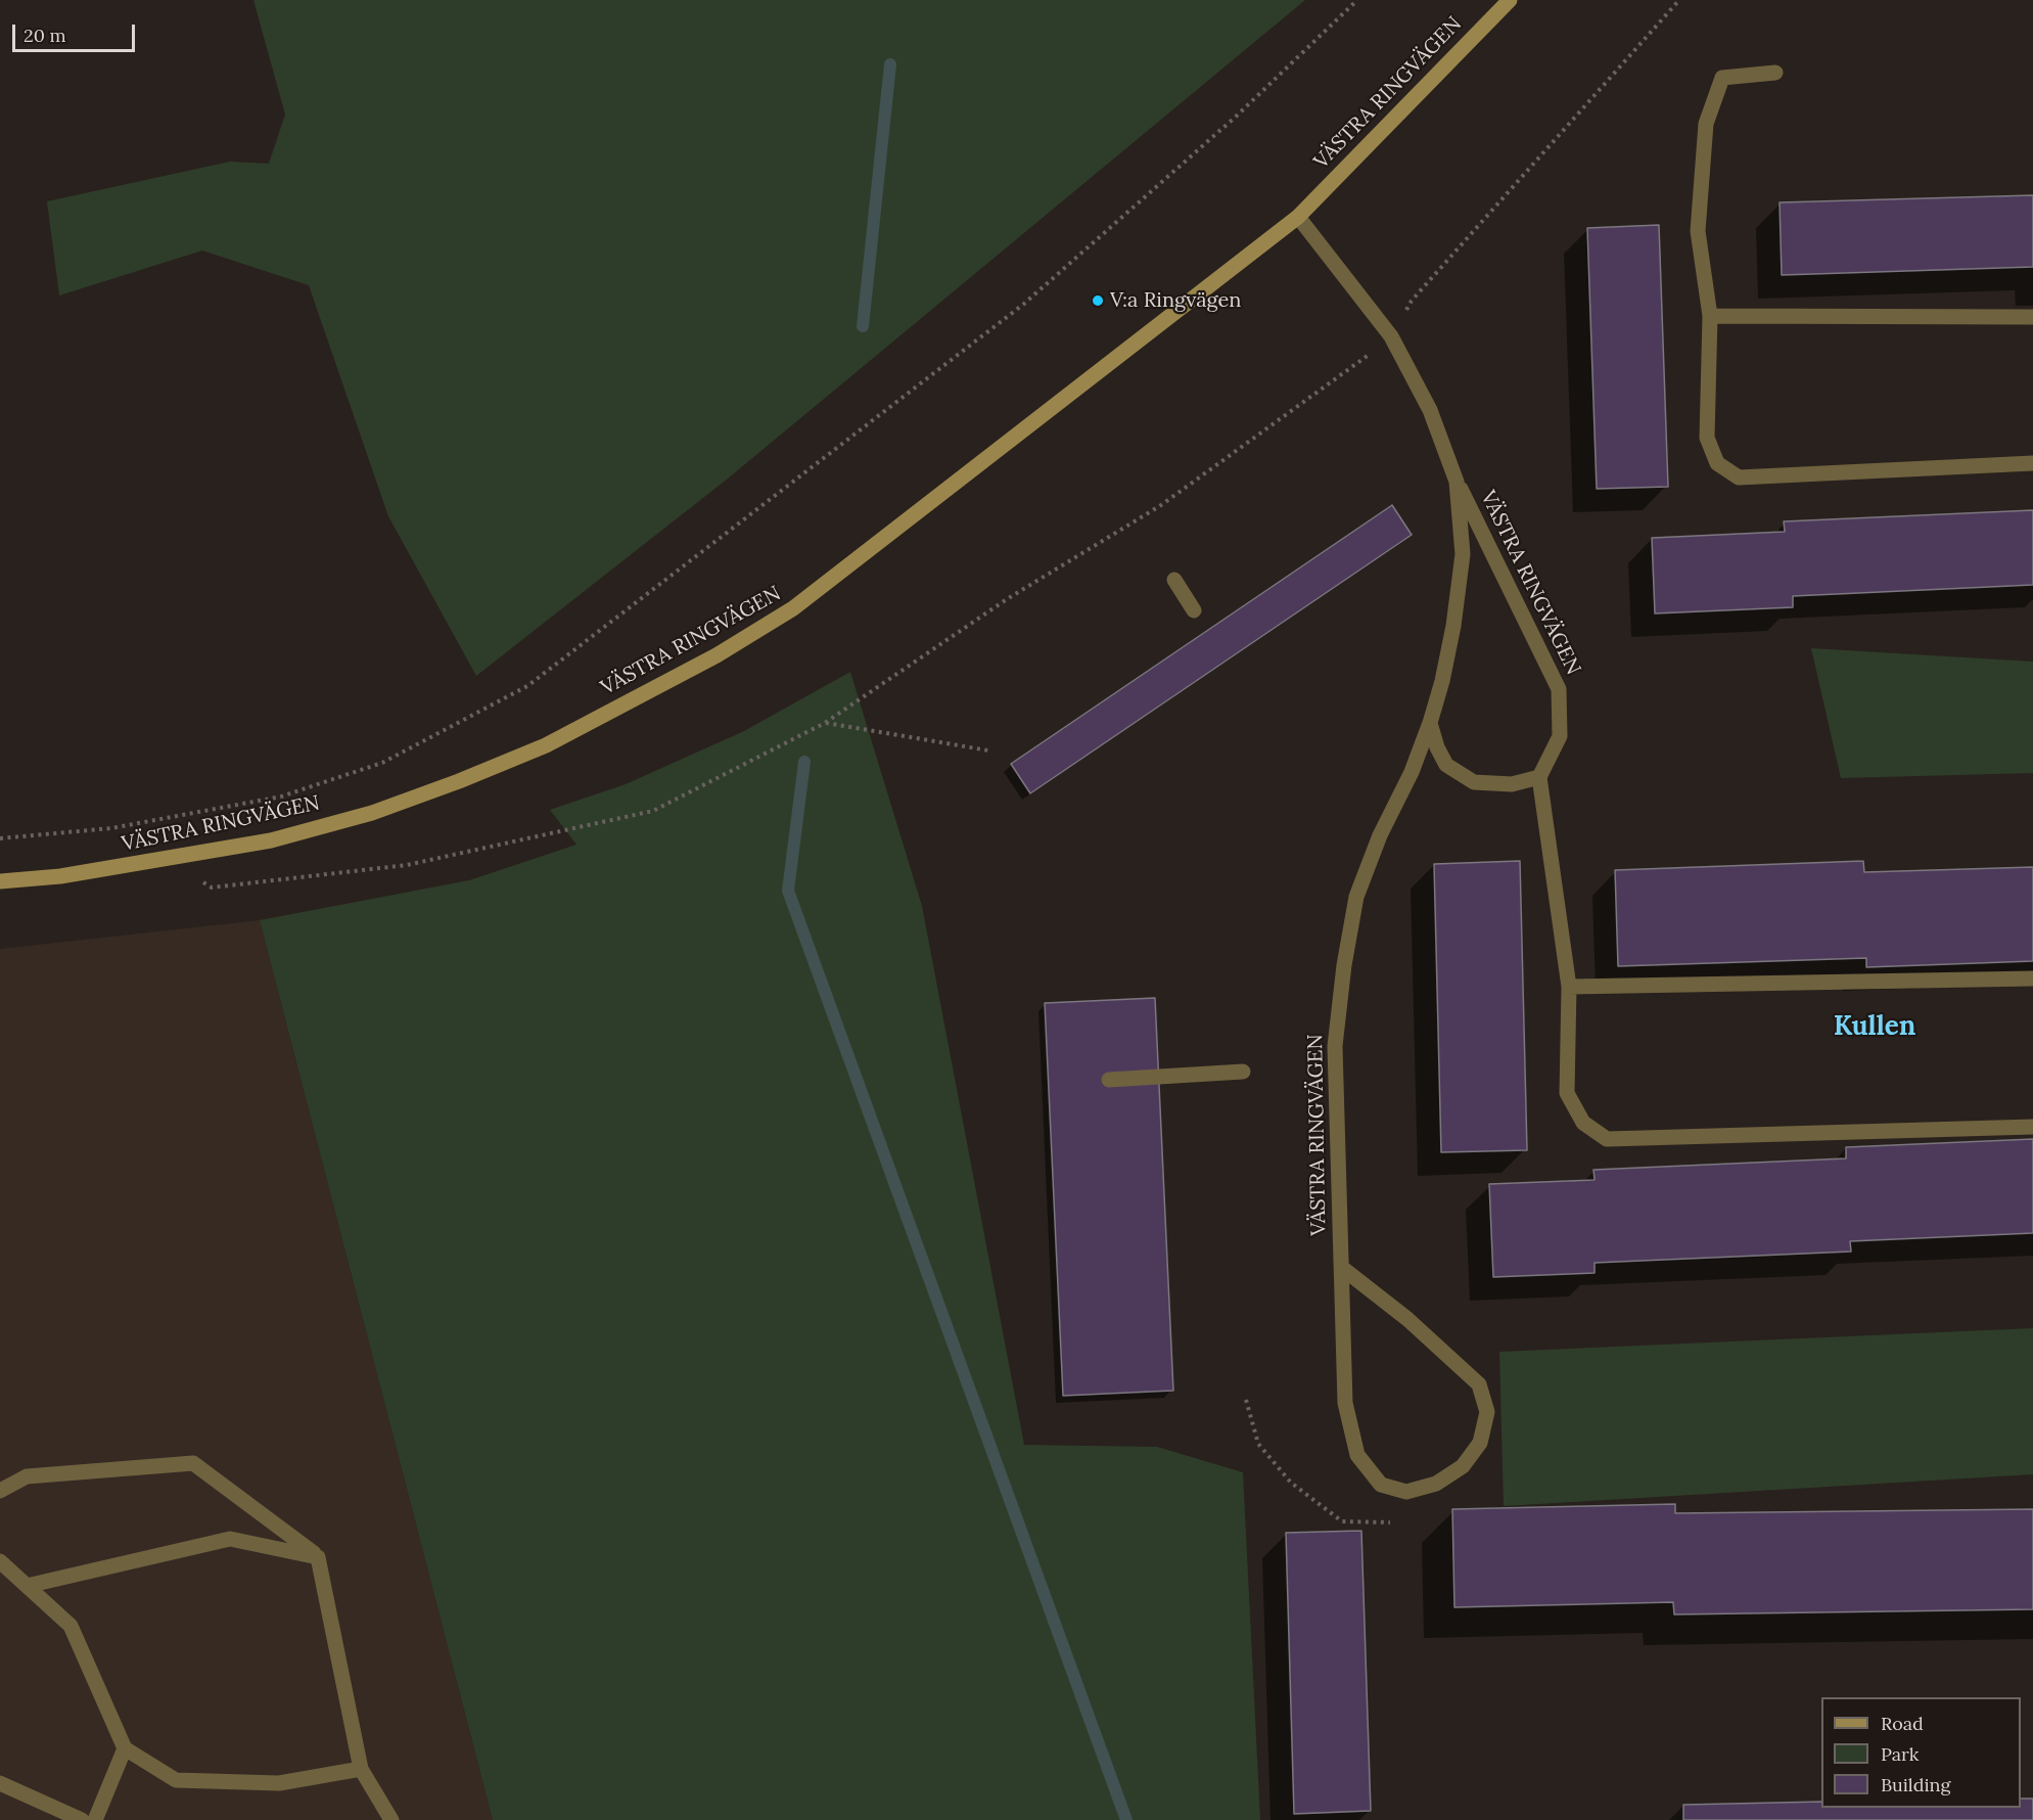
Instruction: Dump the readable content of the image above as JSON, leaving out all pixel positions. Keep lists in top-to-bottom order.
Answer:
{
  "streets": {
    "main road": ["VÄSTRA RINGVÄGEN"]
  },
  "districts": ["Kullen"],
  "places": ["V:a Ringvägen"],
  "legend": ["Road", "Park", "Building"],
  "scale_bar": "20 m"
}
